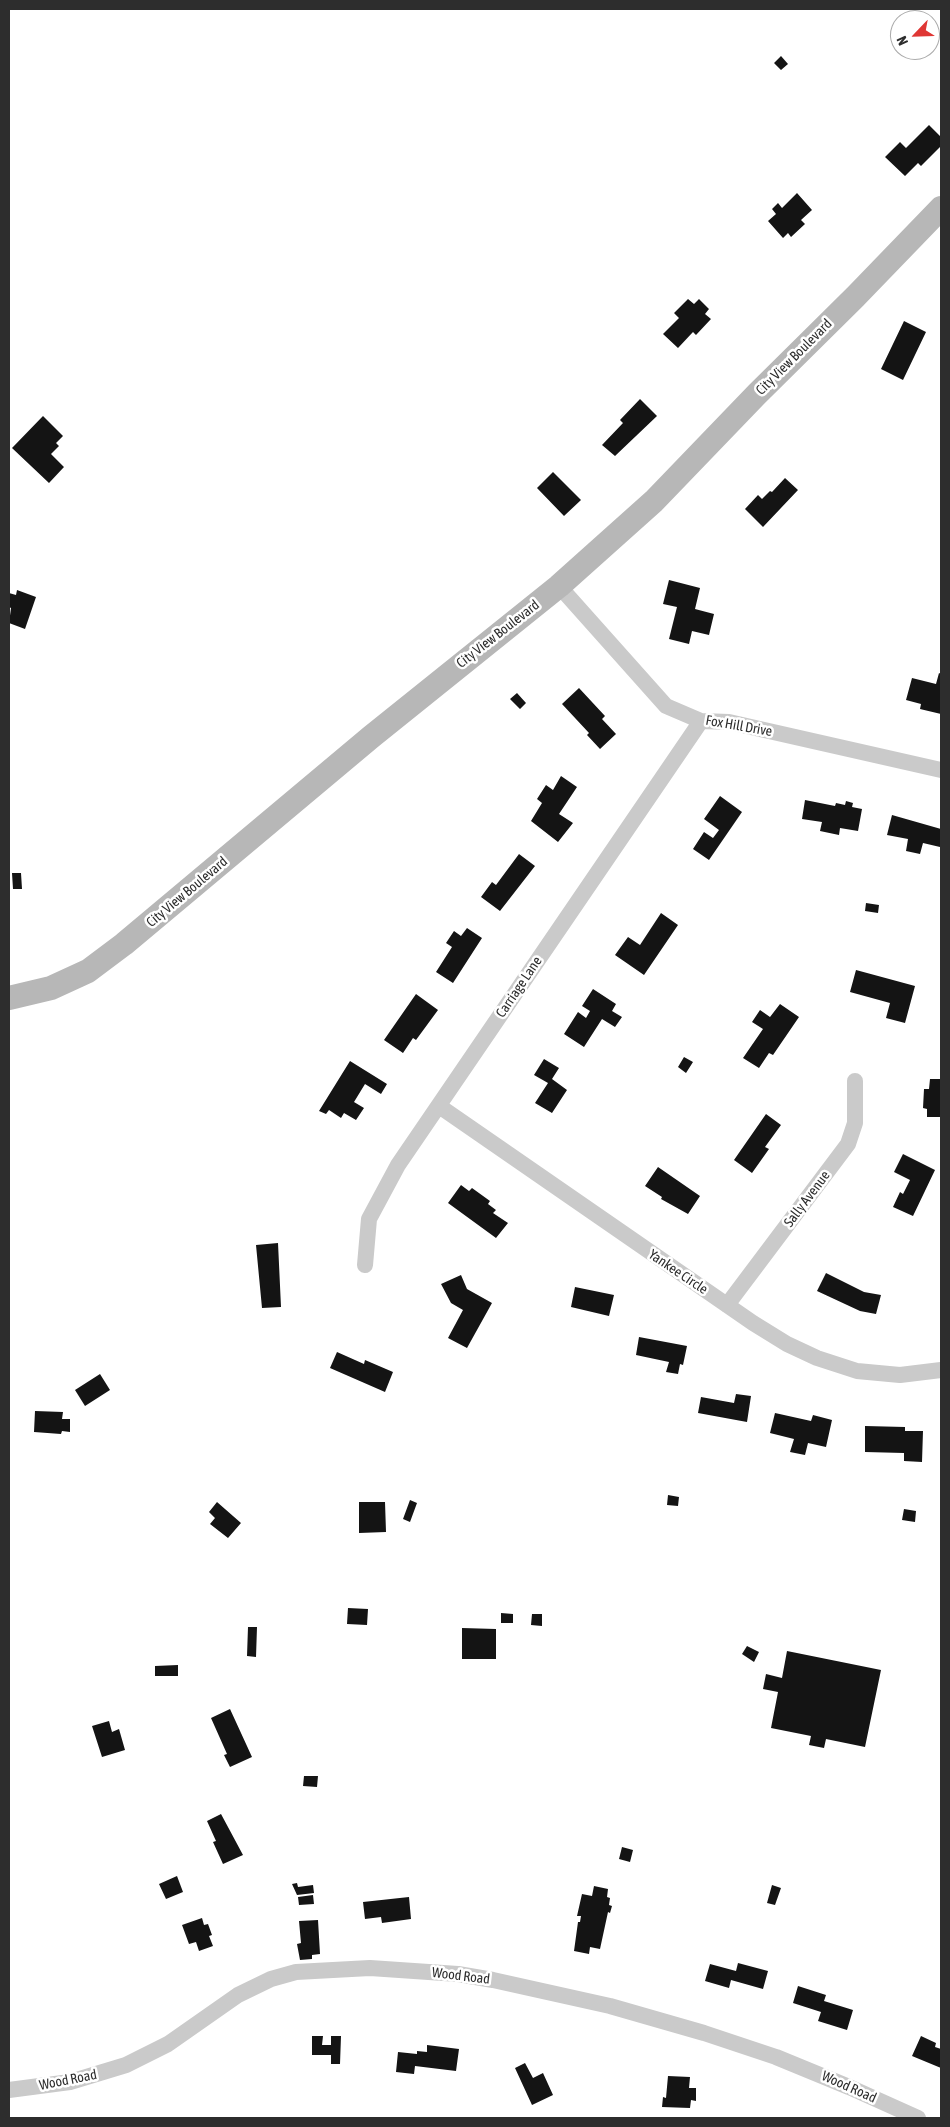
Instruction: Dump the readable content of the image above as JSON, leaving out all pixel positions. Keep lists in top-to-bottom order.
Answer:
{
  "streets": {
    "street": [
      "City View Boulevard",
      "Fox Hill Drive",
      "Carriage Lane",
      "Sally Avenue",
      "Yankee Circle",
      "Wood Road"
    ]
  },
  "crossings": [
    ["City View Boulevard", "Fox Hill Drive"],
    ["Fox Hill Drive", "Carriage Lane"],
    ["Carriage Lane", "Yankee Circle"],
    ["Sally Avenue", "Yankee Circle"]
  ],
  "north": "bottom left"
}
